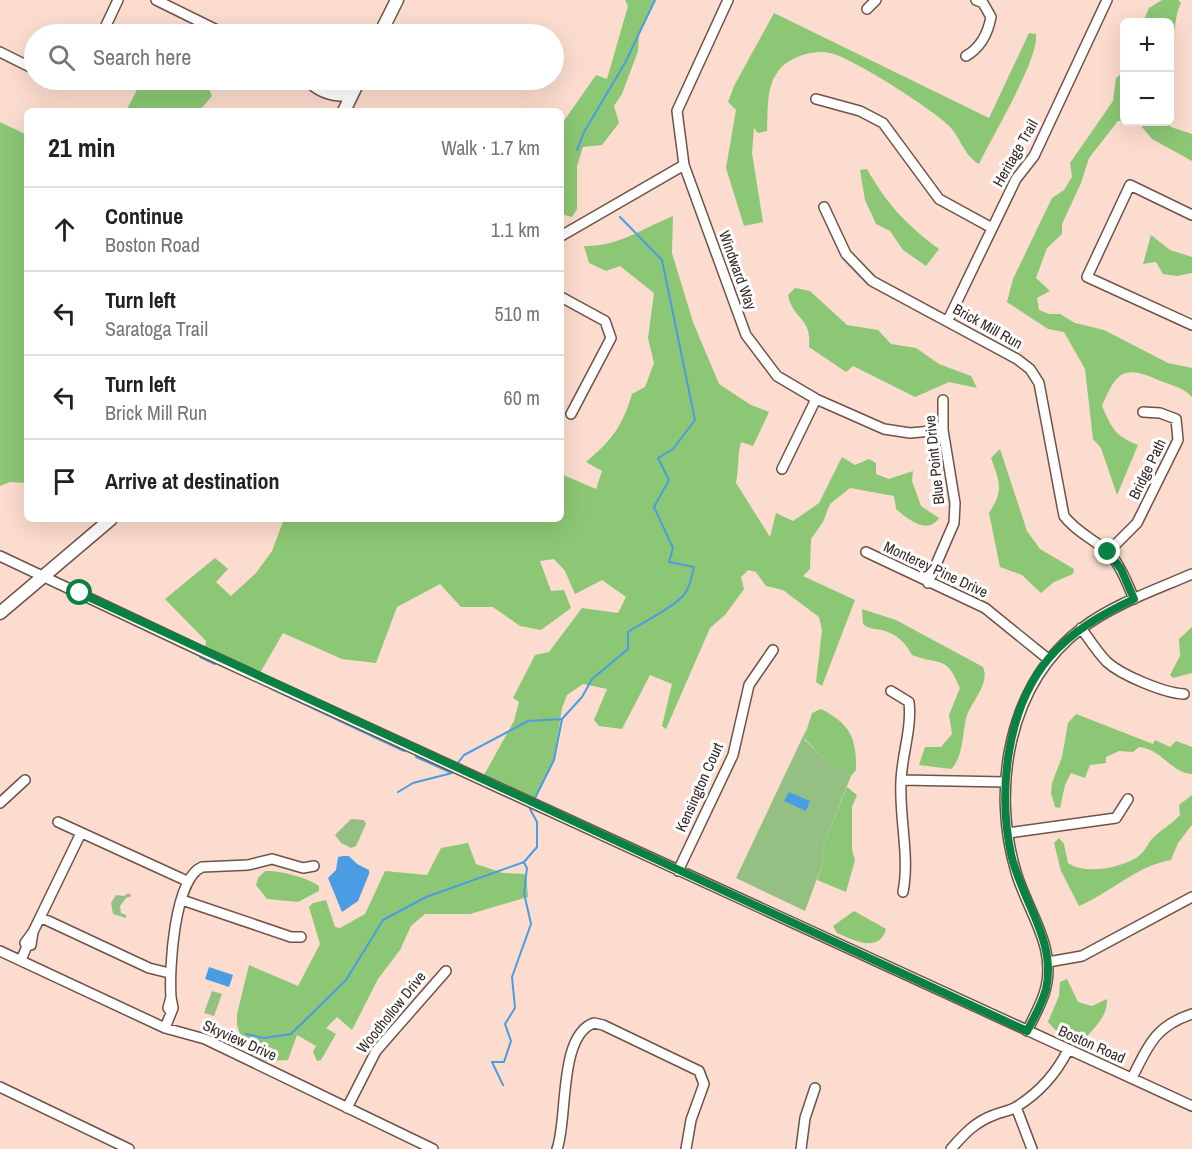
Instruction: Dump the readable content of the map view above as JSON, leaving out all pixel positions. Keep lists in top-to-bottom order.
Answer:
{
  "streets": {
    "street": [
      "Heritage Trail",
      "Windward Way",
      "Brick Mill Run",
      "Blue Point Drive",
      "Bridge Path",
      "Monterey Pine Drive",
      "Kensington Court",
      "Woodhollow Drive",
      "Skyview Drive",
      "Boston Road"
    ]
  },
  "crossings": [
    ["Heritage Trail", "Brick Mill Run"],
    ["Windward Way", "Blue Point Drive"],
    ["Brick Mill Run", "Bridge Path"],
    ["Blue Point Drive", "Monterey Pine Drive"],
    ["Kensington Court", "Boston Road"],
    ["Woodhollow Drive", "Skyview Drive"]
  ],
  "page": {
    "map_buttons": ["+", "−"],
    "search": "Search here",
    "heading": ["21 min", "Walk · 1.7 km"],
    "list": [
      ["Continue", "Boston Road", "1.1 km"],
      ["Turn left", "Saratoga Trail", "510 m"],
      ["Turn left", "Brick Mill Run", "60 m"],
      "Arrive at destination"
    ]
  }
}
